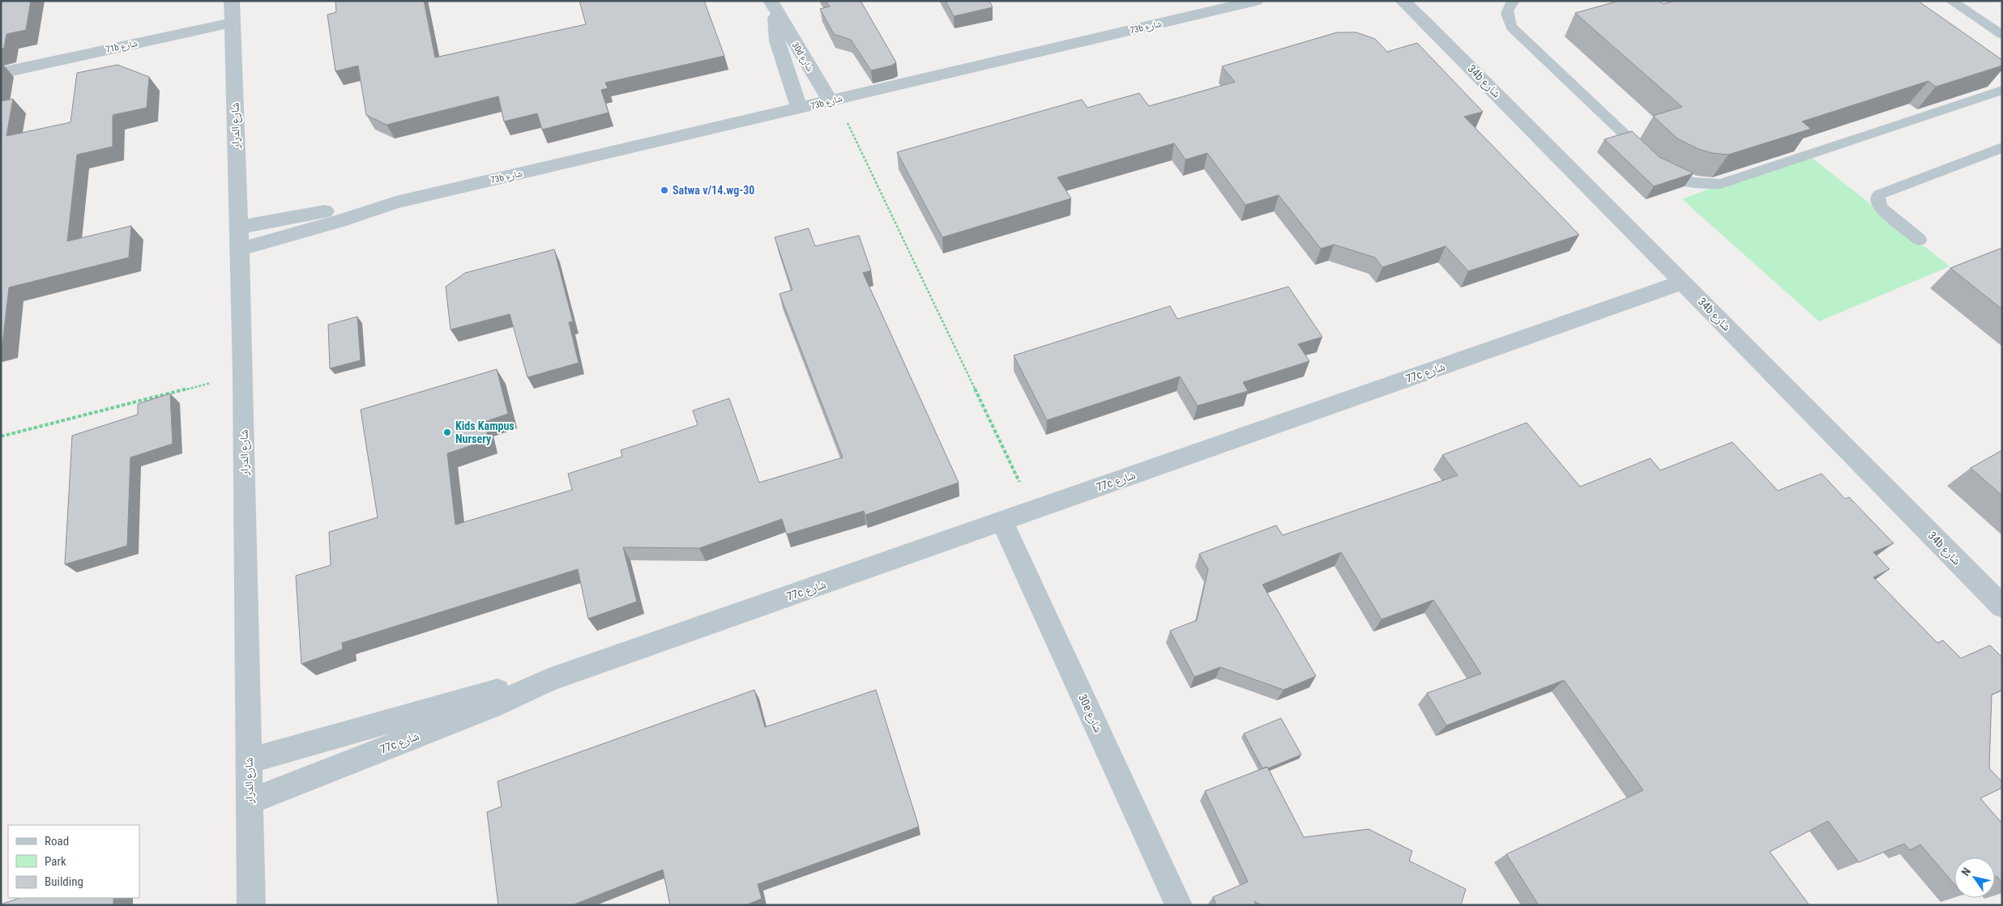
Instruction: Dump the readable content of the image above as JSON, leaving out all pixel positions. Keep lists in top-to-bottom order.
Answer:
{
  "streets": {
    "street": [
      "73b شارع",
      "71b شارع",
      "30d شارع",
      "34b شارع",
      "شارع الدرار",
      "77c شارع",
      "30e شارع"
    ]
  },
  "crossings": [
    ["73b شارع", "30d شارع"],
    ["73b شارع", "شارع الدرار"],
    ["71b شارع", "شارع الدرار"],
    ["34b شارع", "77c شارع"],
    ["شارع الدرار", "77c شارع"],
    ["77c شارع", "30e شارع"]
  ],
  "places": ["Satwa v/14.wg-30", "Kids Kampus Nursery"],
  "legend": ["Road", "Park", "Building"],
  "north": "top left"
}
